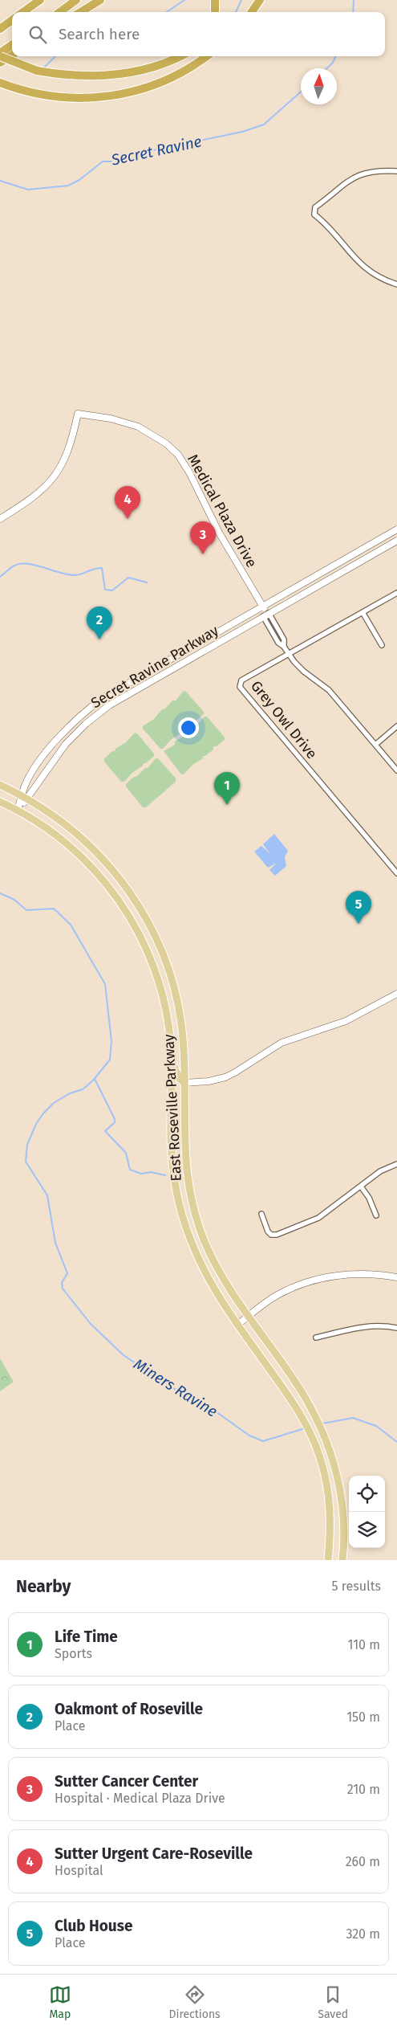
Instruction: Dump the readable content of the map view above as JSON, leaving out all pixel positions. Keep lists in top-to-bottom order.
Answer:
{
  "streets": {
    "main road": ["Medical Plaza Drive", "Secret Ravine Parkway", "East Roseville Parkway"],
    "street": ["Grey Owl Drive"]
  },
  "crossings": [
    ["Medical Plaza Drive", "Secret Ravine Parkway"],
    ["Secret Ravine Parkway", "East Roseville Parkway"]
  ],
  "water": ["Secret Ravine", "Miners Ravine"],
  "north": "top",
  "page": {
    "search": "Search here",
    "pins": [
      "4",
      "3",
      "2",
      "1",
      "5"
    ],
    "heading": ["Nearby", "5 results"],
    "list": [
      {
        "mark": "1",
        "name": "Life Time",
        "note": "Sports",
        "value": "110 m"
      },
      {
        "mark": "2",
        "name": "Oakmont of Roseville",
        "note": "Place",
        "value": "150 m"
      },
      {
        "mark": "3",
        "name": "Sutter Cancer Center",
        "note": "Hospital · Medical Plaza Drive",
        "value": "210 m"
      },
      {
        "mark": "4",
        "name": "Sutter Urgent Care-Roseville",
        "note": "Hospital",
        "value": "260 m"
      },
      {
        "mark": "5",
        "name": "Club House",
        "note": "Place",
        "value": "320 m"
      }
    ],
    "nav": ["Map", "Directions", "Saved"]
  }
}
